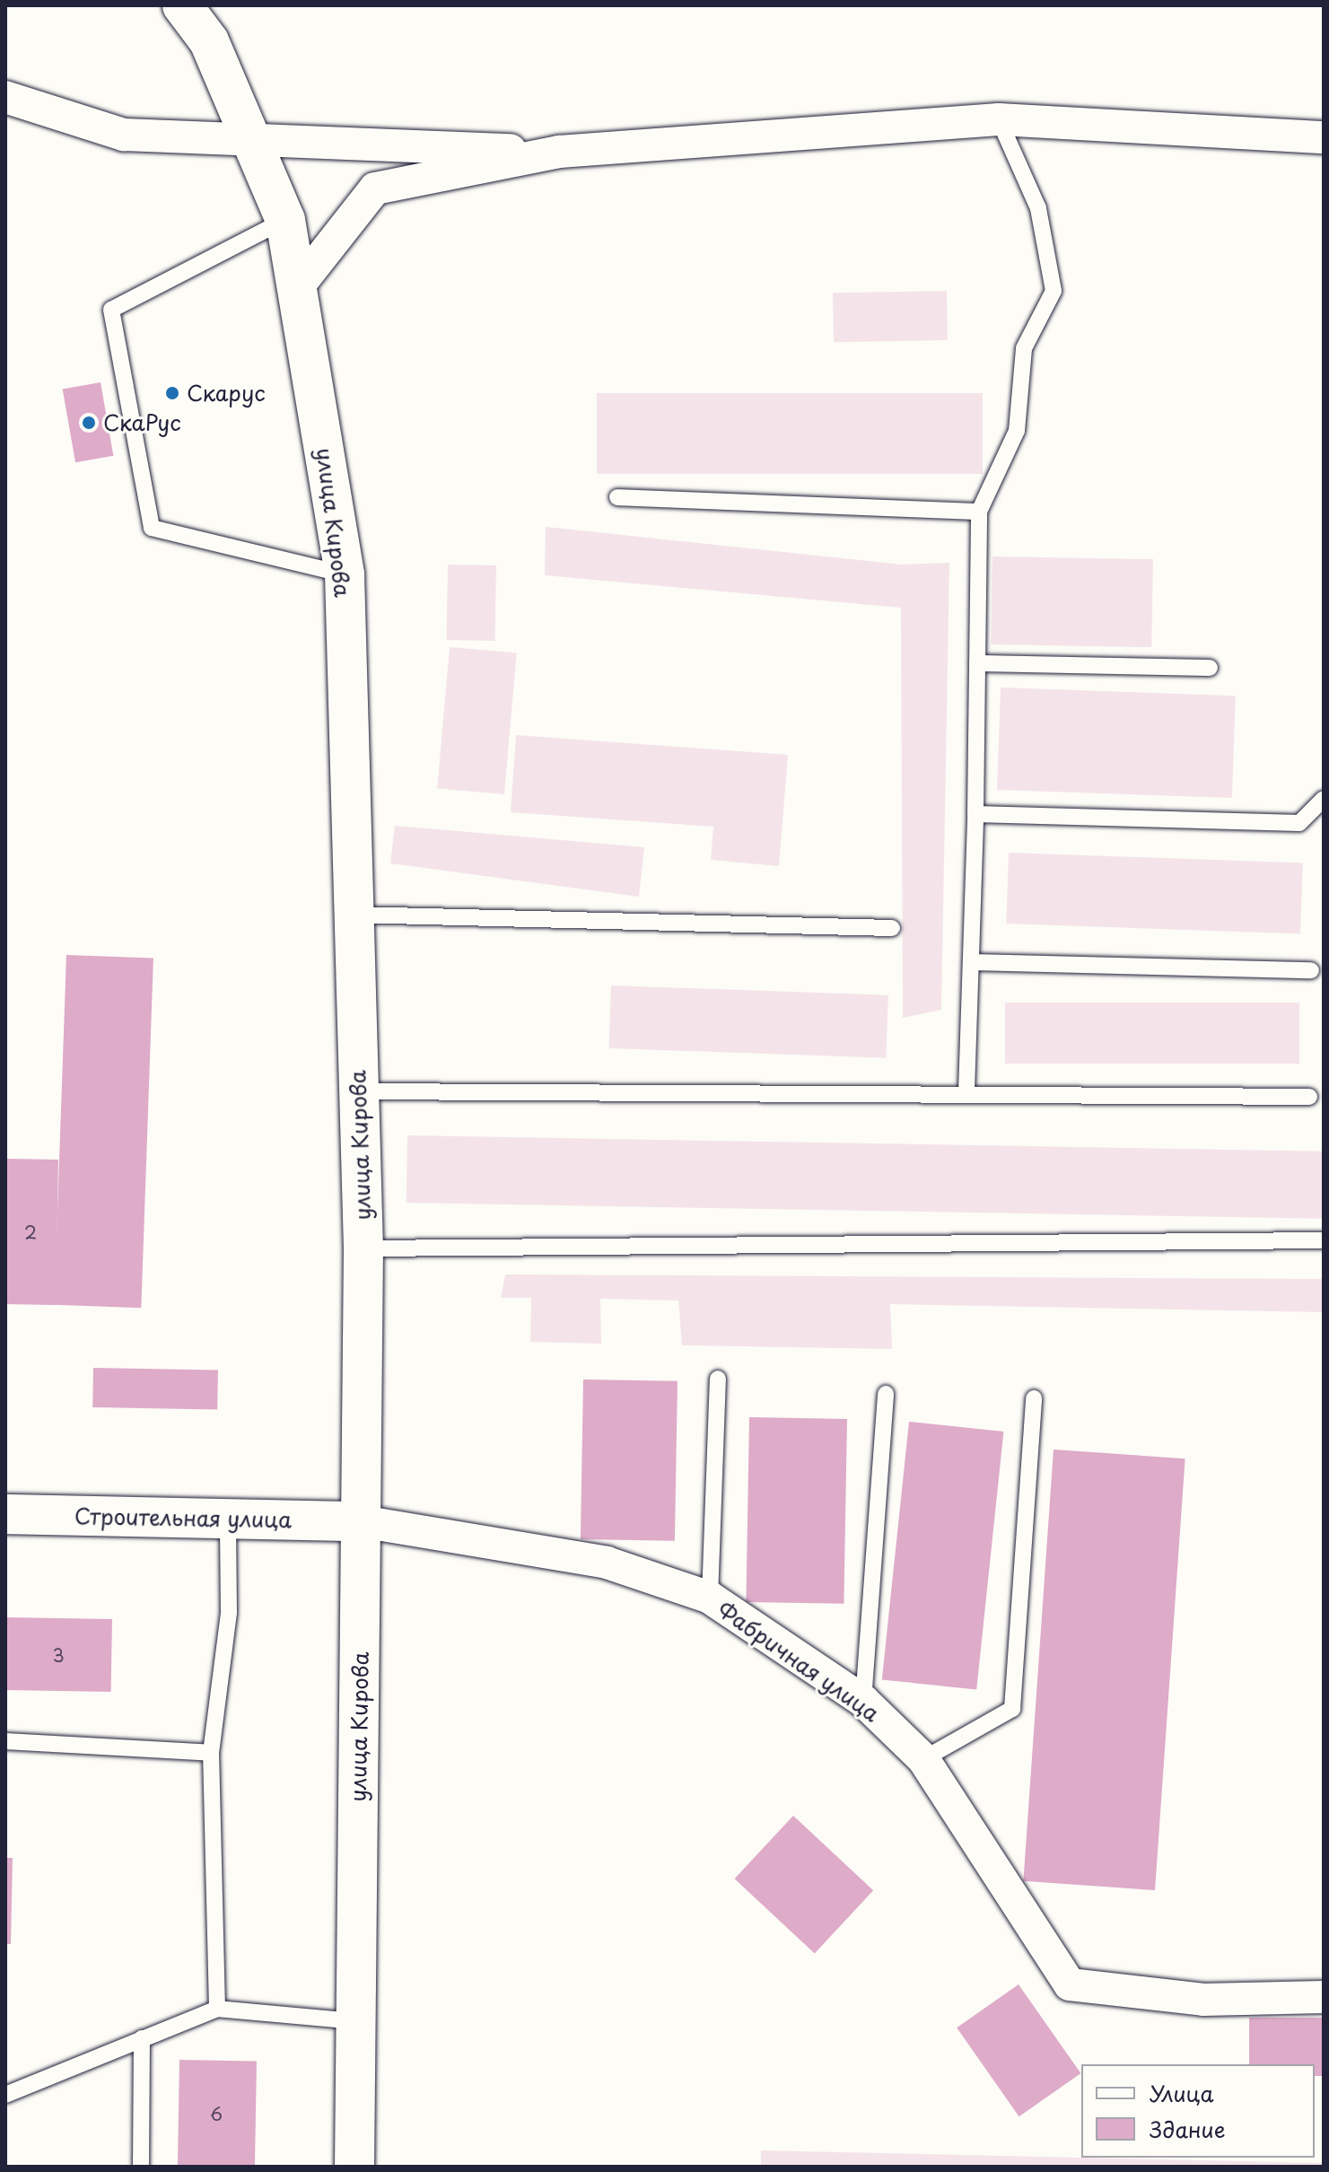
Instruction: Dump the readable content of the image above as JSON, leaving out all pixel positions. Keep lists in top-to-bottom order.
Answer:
{
  "streets": {
    "street": ["улица Кирова", "Строительная улица", "Фабричная улица"]
  },
  "crossings": [
    ["улица Кирова", "Строительная улица"],
    ["улица Кирова", "Фабричная улица"],
    ["Строительная улица", "Фабричная улица"]
  ],
  "places": ["Скарус", "СкаРус"],
  "house_numbers": ["2", "3", "6"],
  "legend": ["Улица", "Здание"]
}
